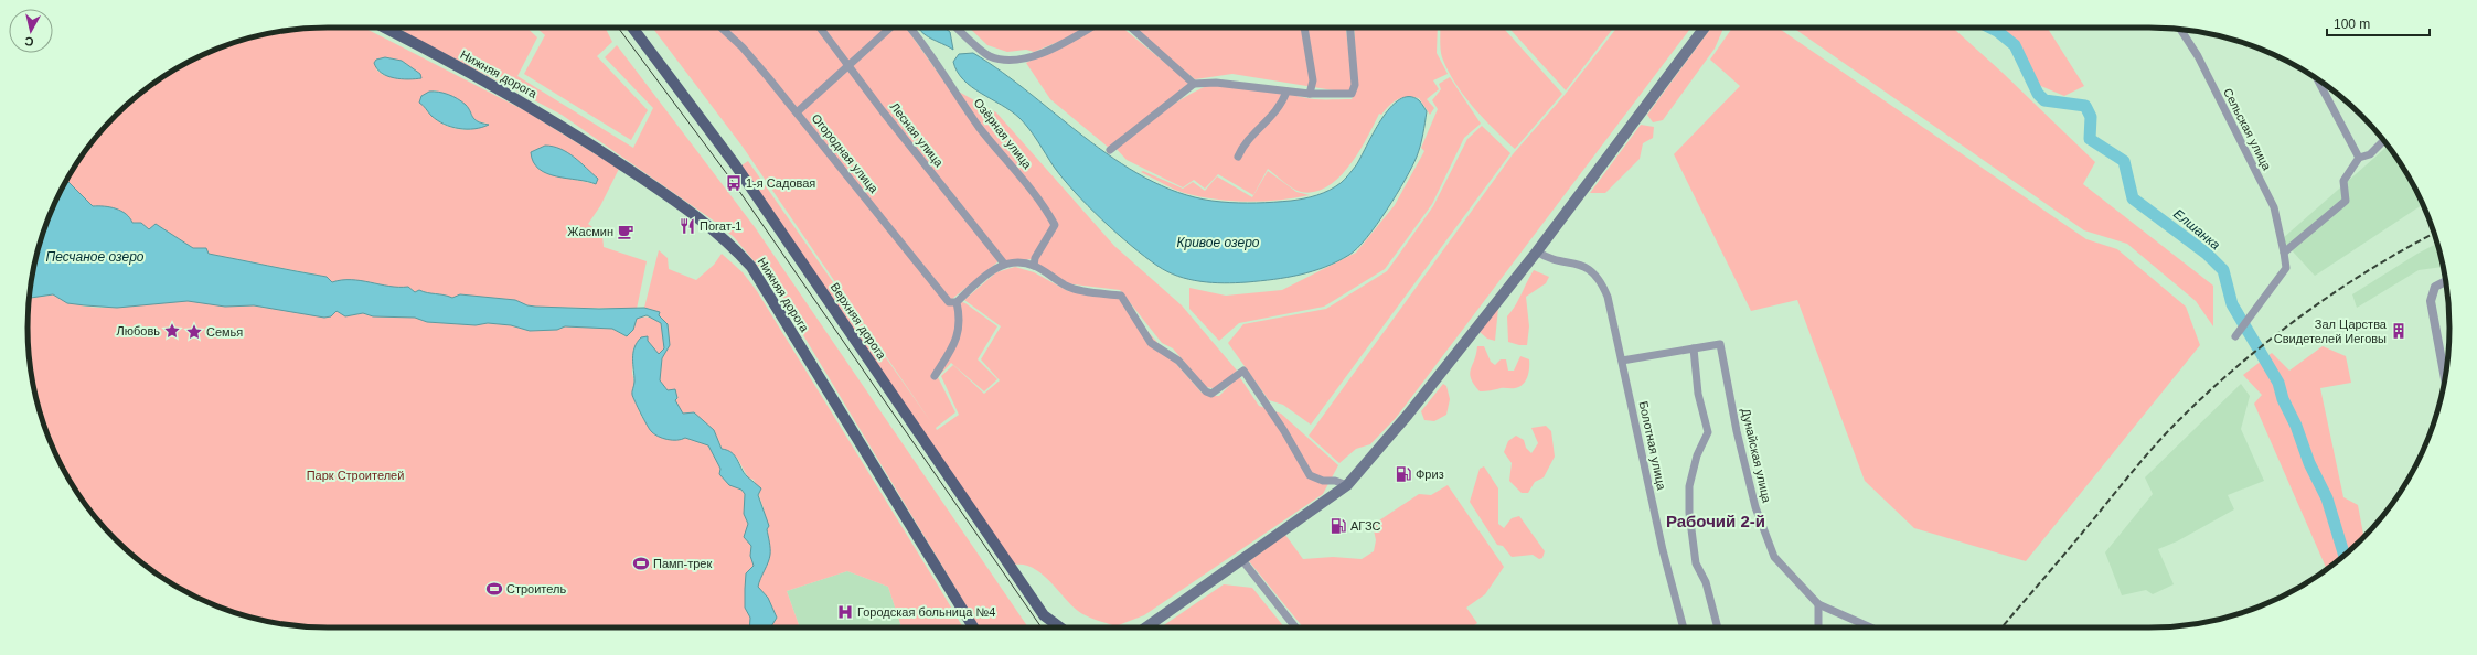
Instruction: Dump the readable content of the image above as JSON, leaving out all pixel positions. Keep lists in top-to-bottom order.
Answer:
{
  "streets": {
    "main road": ["Нижняя дорога", "Верхняя дорога"],
    "street": [
      "Сельская улица",
      "Озёрная улица",
      "Лесная улица",
      "Огородная улица",
      "Болотная улица",
      "Дунайская улица"
    ]
  },
  "crossings": [
    ["Болотная улица", "Дунайская улица"]
  ],
  "districts": ["Рабочий 2‑й"],
  "water": ["Елшанка", "Кривое озеро", "Песчаное озеро"],
  "parks": ["Парк Строителей"],
  "places": {
    "bus stop": ["1-я Садовая"],
    "restaurant": ["Погат-1"],
    "cafe": ["Жасмин"],
    "place": ["Любовь", "Семья"],
    "building": ["Зал Царства Свидетелей Иеговы"],
    "fuel station": ["Фриз", "АГЗС"],
    "sports": ["Памп-трек", "Строитель"],
    "hospital": ["Городская больница №4"]
  },
  "scale_bar": "100 m",
  "north": "bottom"
}
